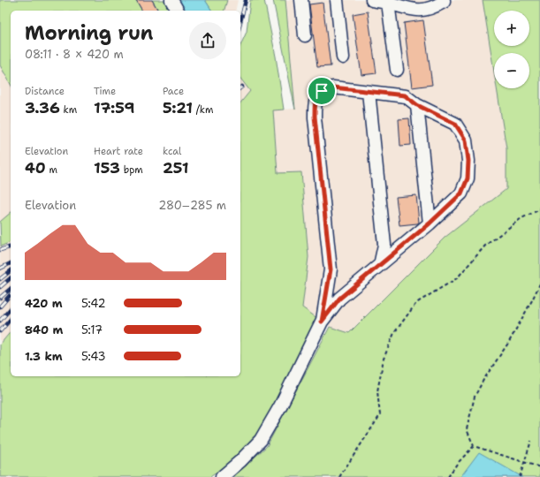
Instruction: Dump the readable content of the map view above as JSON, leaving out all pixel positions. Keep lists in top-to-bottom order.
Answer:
{
  "page": {
    "map_buttons": ["+", "−"],
    "heading": ["Morning run", "08:11 · 8 × 420 m"],
    "stats": [
      ["Distance", "3.36 km"],
      ["Time", "17:59"],
      ["Pace", "5:21 /km"],
      ["Elevation", "40 m"],
      ["Heart rate", "153 bpm"],
      ["kcal", "251"]
    ],
    "chart": ["Elevation", "280–285 m"],
    "list": [
      {
        "name": "420 m",
        "note": "5:42"
      },
      {
        "name": "840 m",
        "note": "5:17"
      },
      {
        "name": "1.3 km",
        "note": "5:43"
      }
    ]
  }
}
